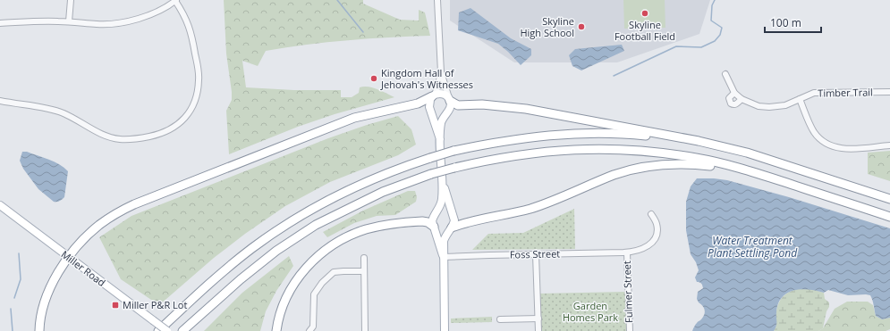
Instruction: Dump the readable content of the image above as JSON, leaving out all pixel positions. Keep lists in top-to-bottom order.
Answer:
{
  "streets": {
    "main road": ["Miller Road"],
    "street": ["Timber Trail", "Foss Street", "Fulmer Street"]
  },
  "crossings": [
    ["Foss Street", "Fulmer Street"]
  ],
  "water": ["Water Treatment Plant Settling Pond"],
  "parks": ["Garden Homes Park"],
  "places": {
    "other": ["Skyline Football Field", "Skyline High School", "Kingdom Hall of Jehovah's Witnesses"],
    "transit": ["Miller P&R Lot"]
  },
  "scale_bar": "100 m"
}
